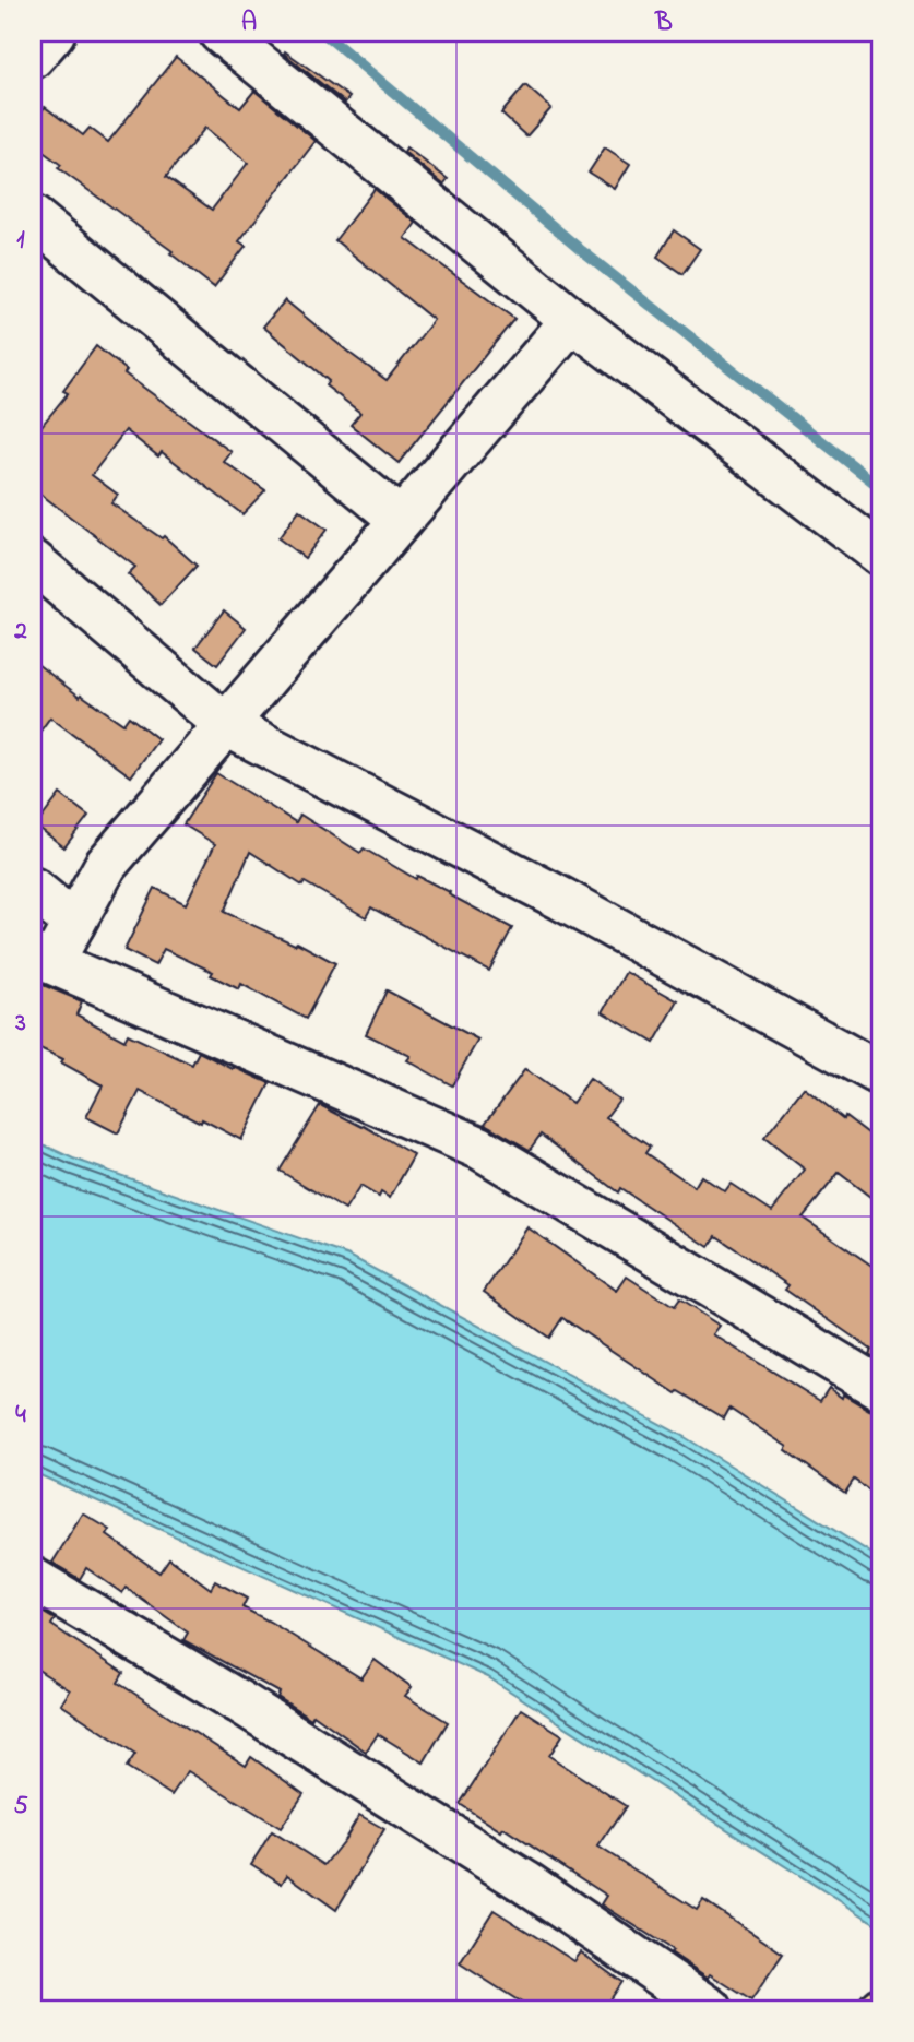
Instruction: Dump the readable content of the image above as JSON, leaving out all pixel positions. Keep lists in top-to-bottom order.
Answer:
{
  "grid": {
    "columns": ["A", "B"],
    "rows": [
      "1",
      "2",
      "3",
      "4",
      "5"
    ]
  }
}
